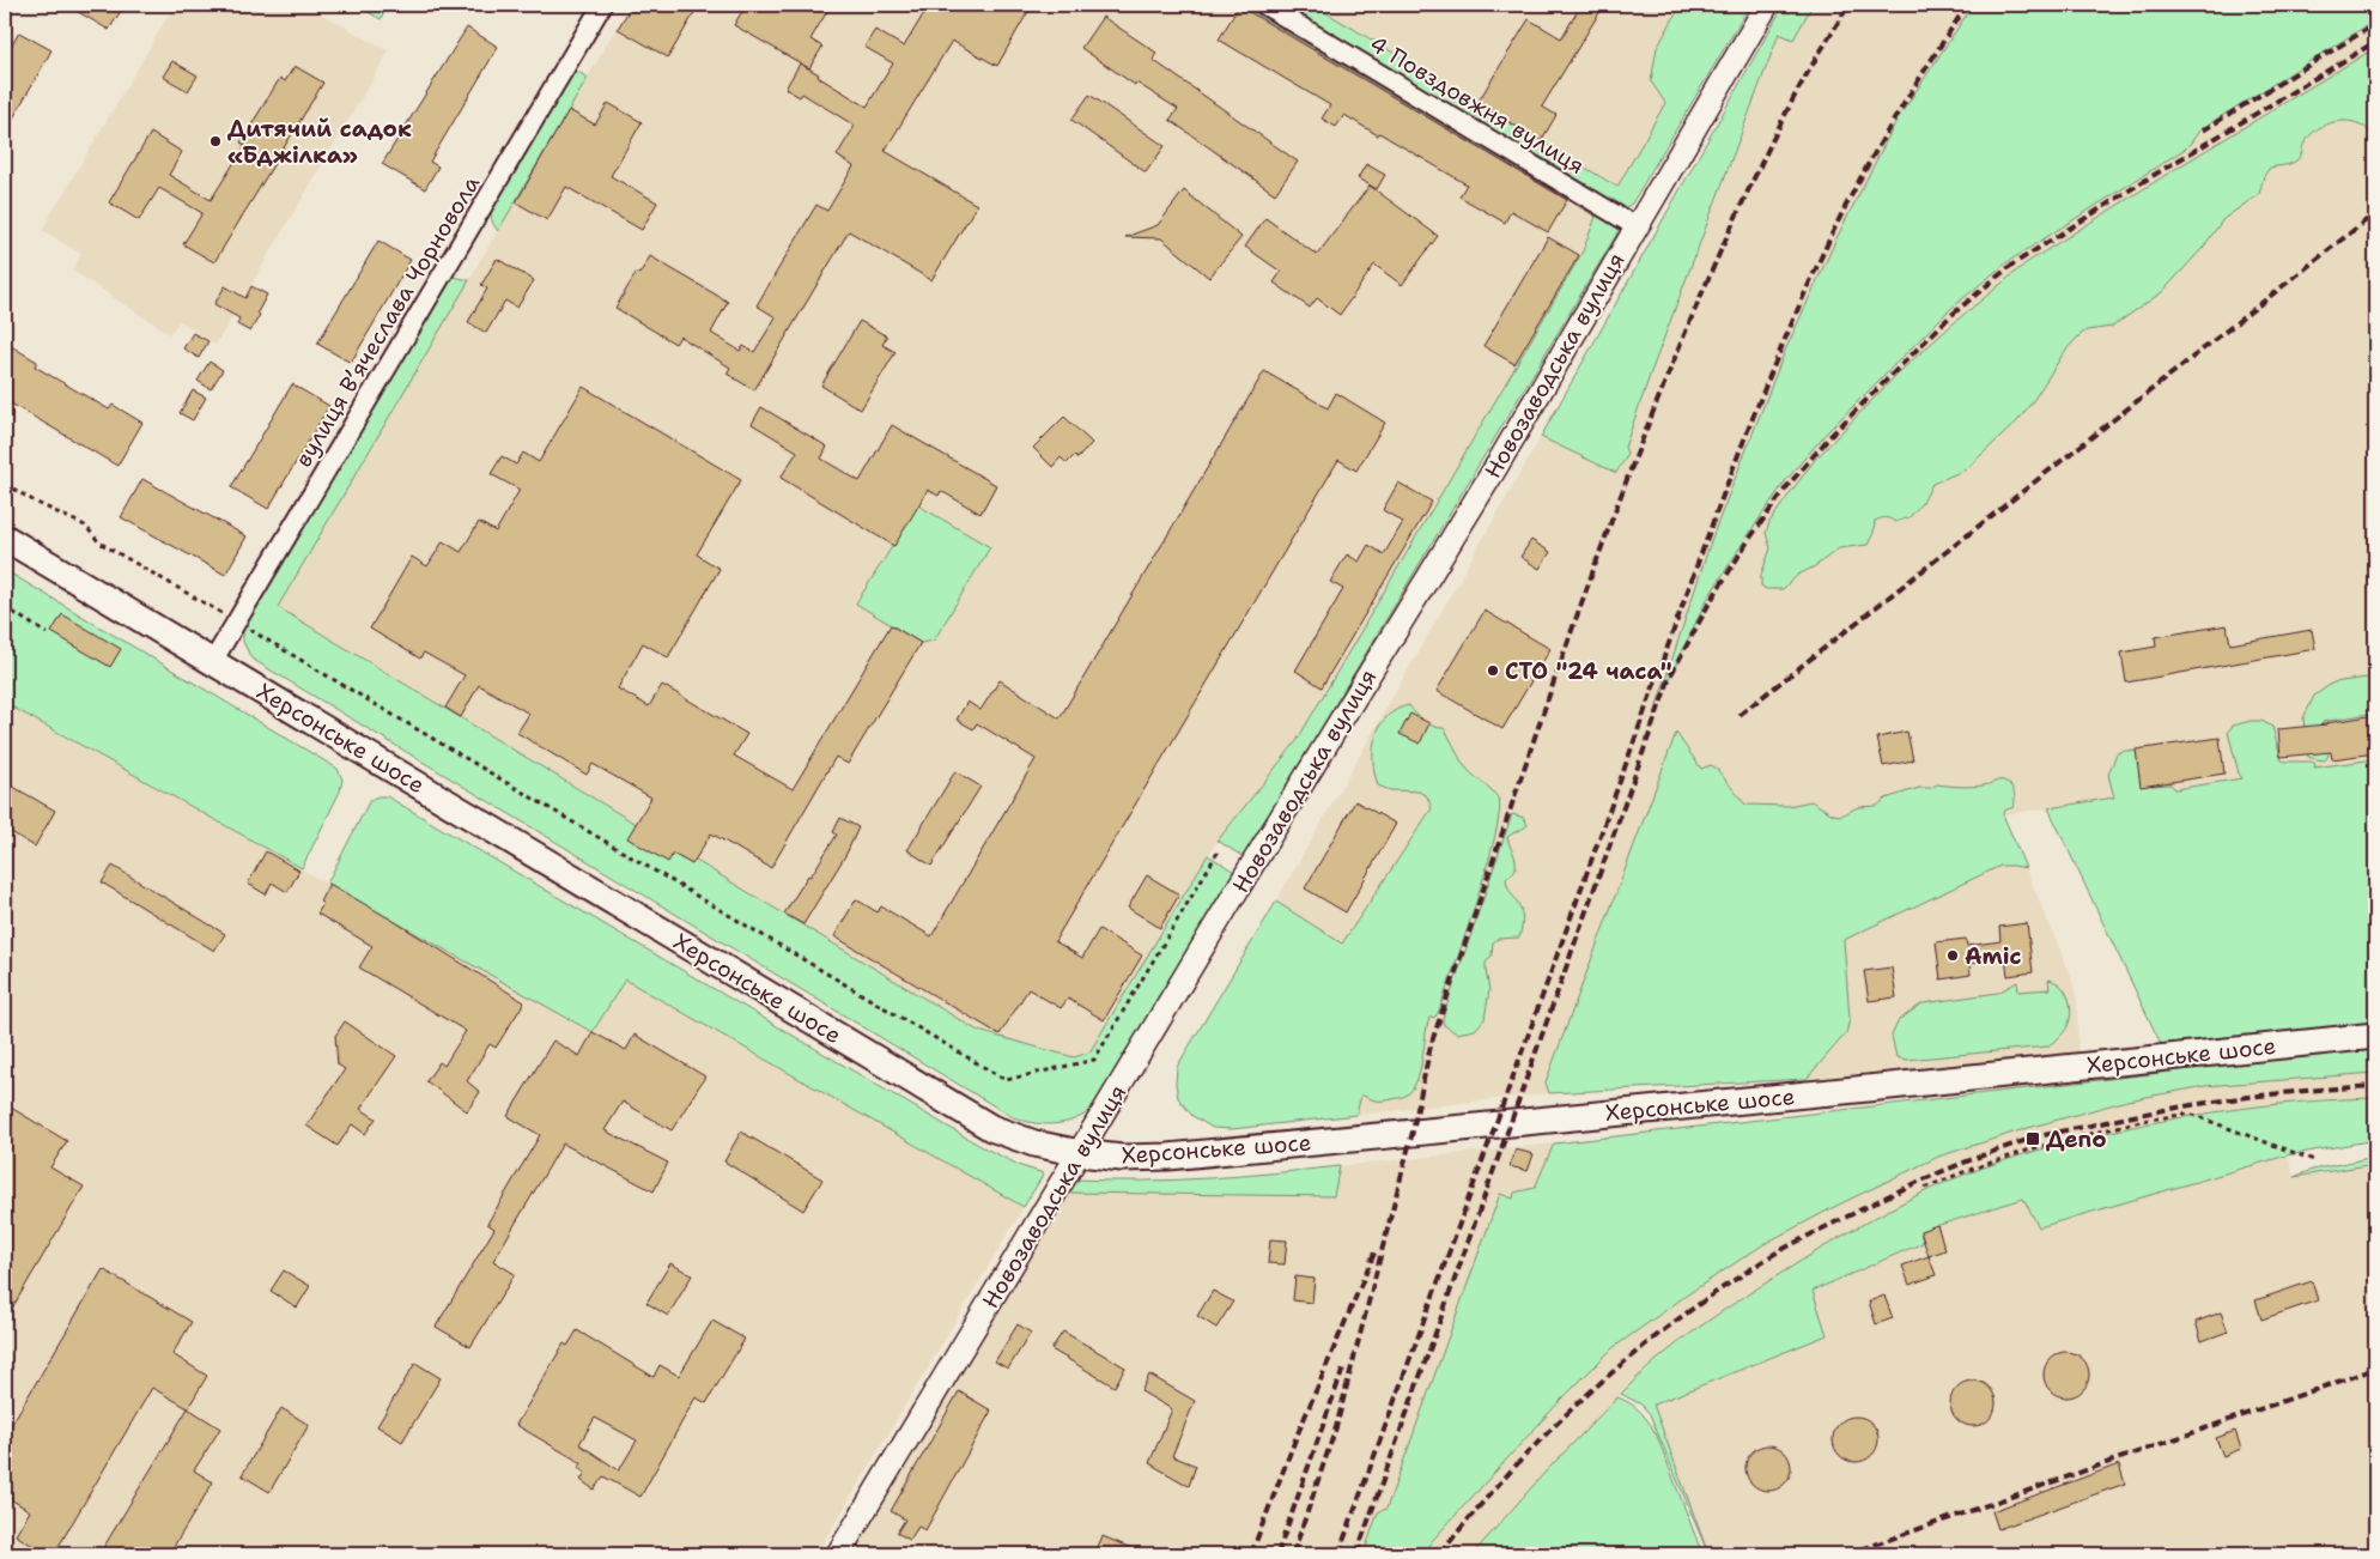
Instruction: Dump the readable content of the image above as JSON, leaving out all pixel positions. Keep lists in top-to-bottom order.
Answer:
{
  "streets": {
    "main road": ["Херсонське шосе"],
    "street": ["4 Повздовжня вулиця", "вулиця Вʼячеслава Чорновола", "Новозаводська вулиця"]
  },
  "crossings": [
    ["4 Повздовжня вулиця", "Новозаводська вулиця"],
    ["вулиця Вʼячеслава Чорновола", "Херсонське шосе"],
    ["Новозаводська вулиця", "Херсонське шосе"]
  ],
  "places": {
    "other": ["Дитячий садок «Бджілка»", "СТО \"24 часа\"", "Amic"],
    "transit": ["Депо"]
  }
}
